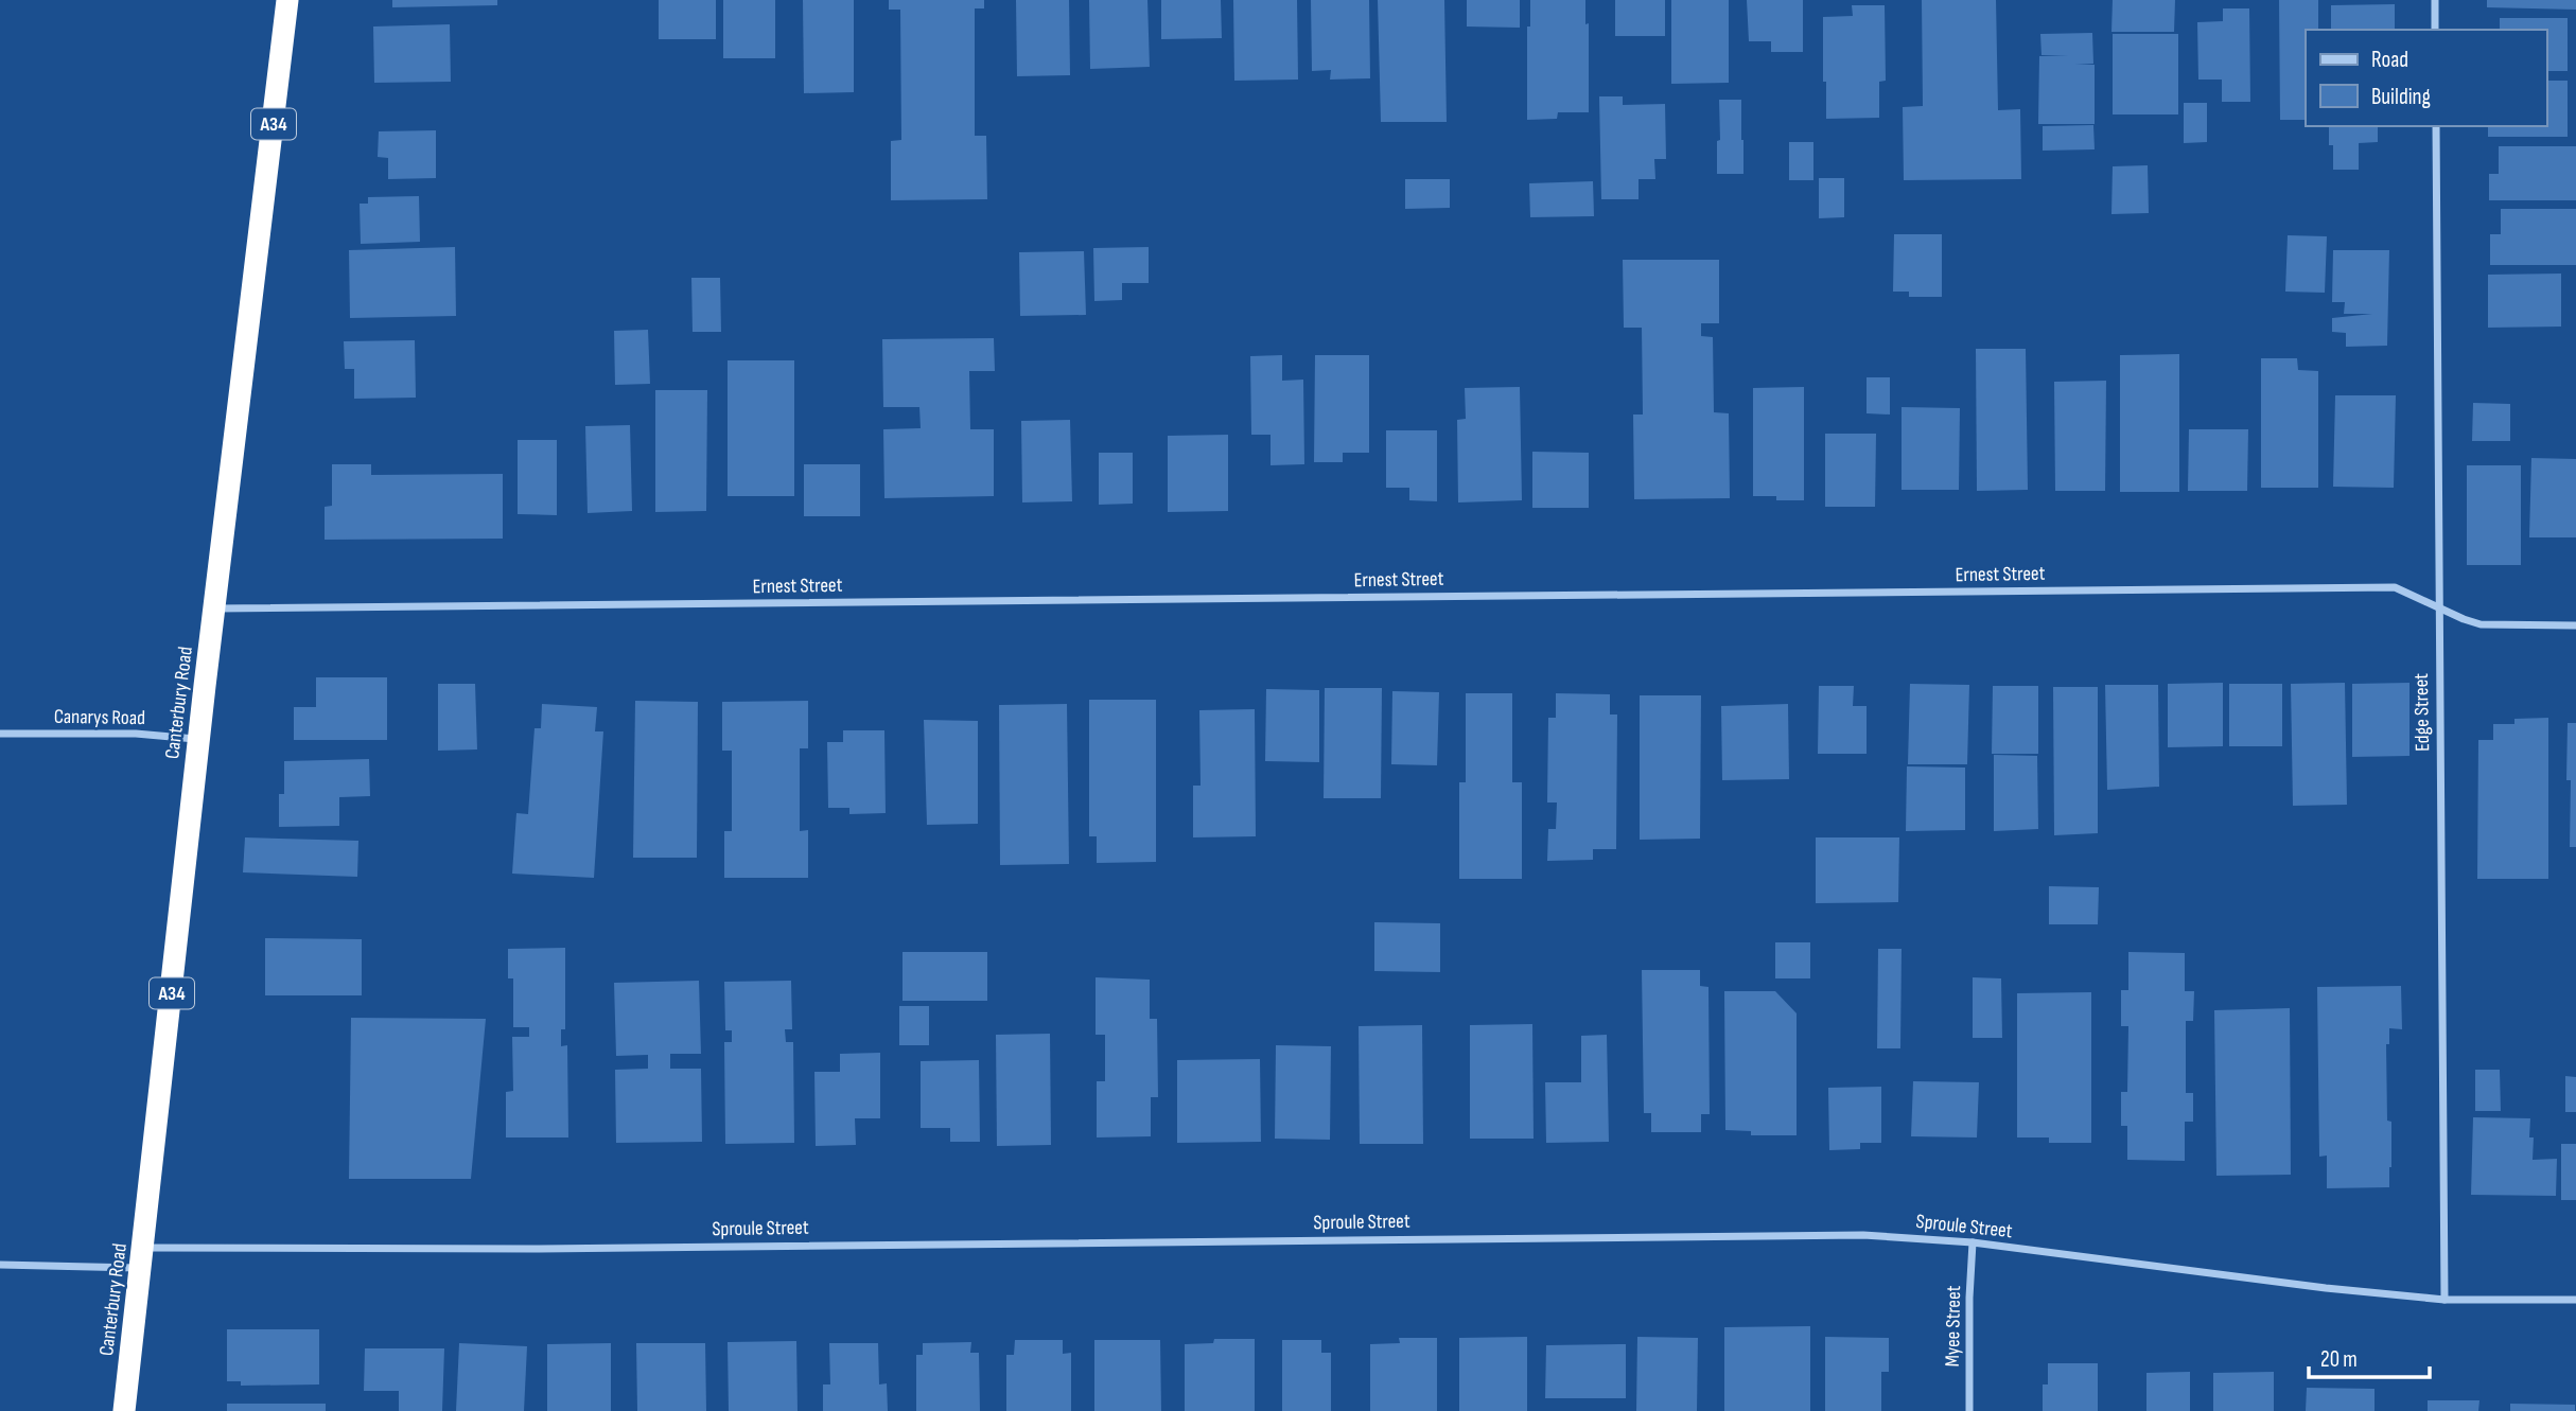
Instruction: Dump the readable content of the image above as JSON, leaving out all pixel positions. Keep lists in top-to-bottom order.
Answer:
{
  "streets": {
    "highway": ["A34", "Canterbury Road"],
    "street": [
      "Ernest Street",
      "Edge Street",
      "Canarys Road",
      "Sproule Street",
      "Myee Street"
    ]
  },
  "crossings": [
    ["Ernest Street", "Canterbury Road"],
    ["Ernest Street", "Edge Street"],
    ["Canterbury Road", "Canarys Road"],
    ["Canterbury Road", "Sproule Street"],
    ["Edge Street", "Sproule Street"],
    ["Sproule Street", "Myee Street"]
  ],
  "legend": ["Road", "Building"],
  "scale_bar": "20 m"
}
